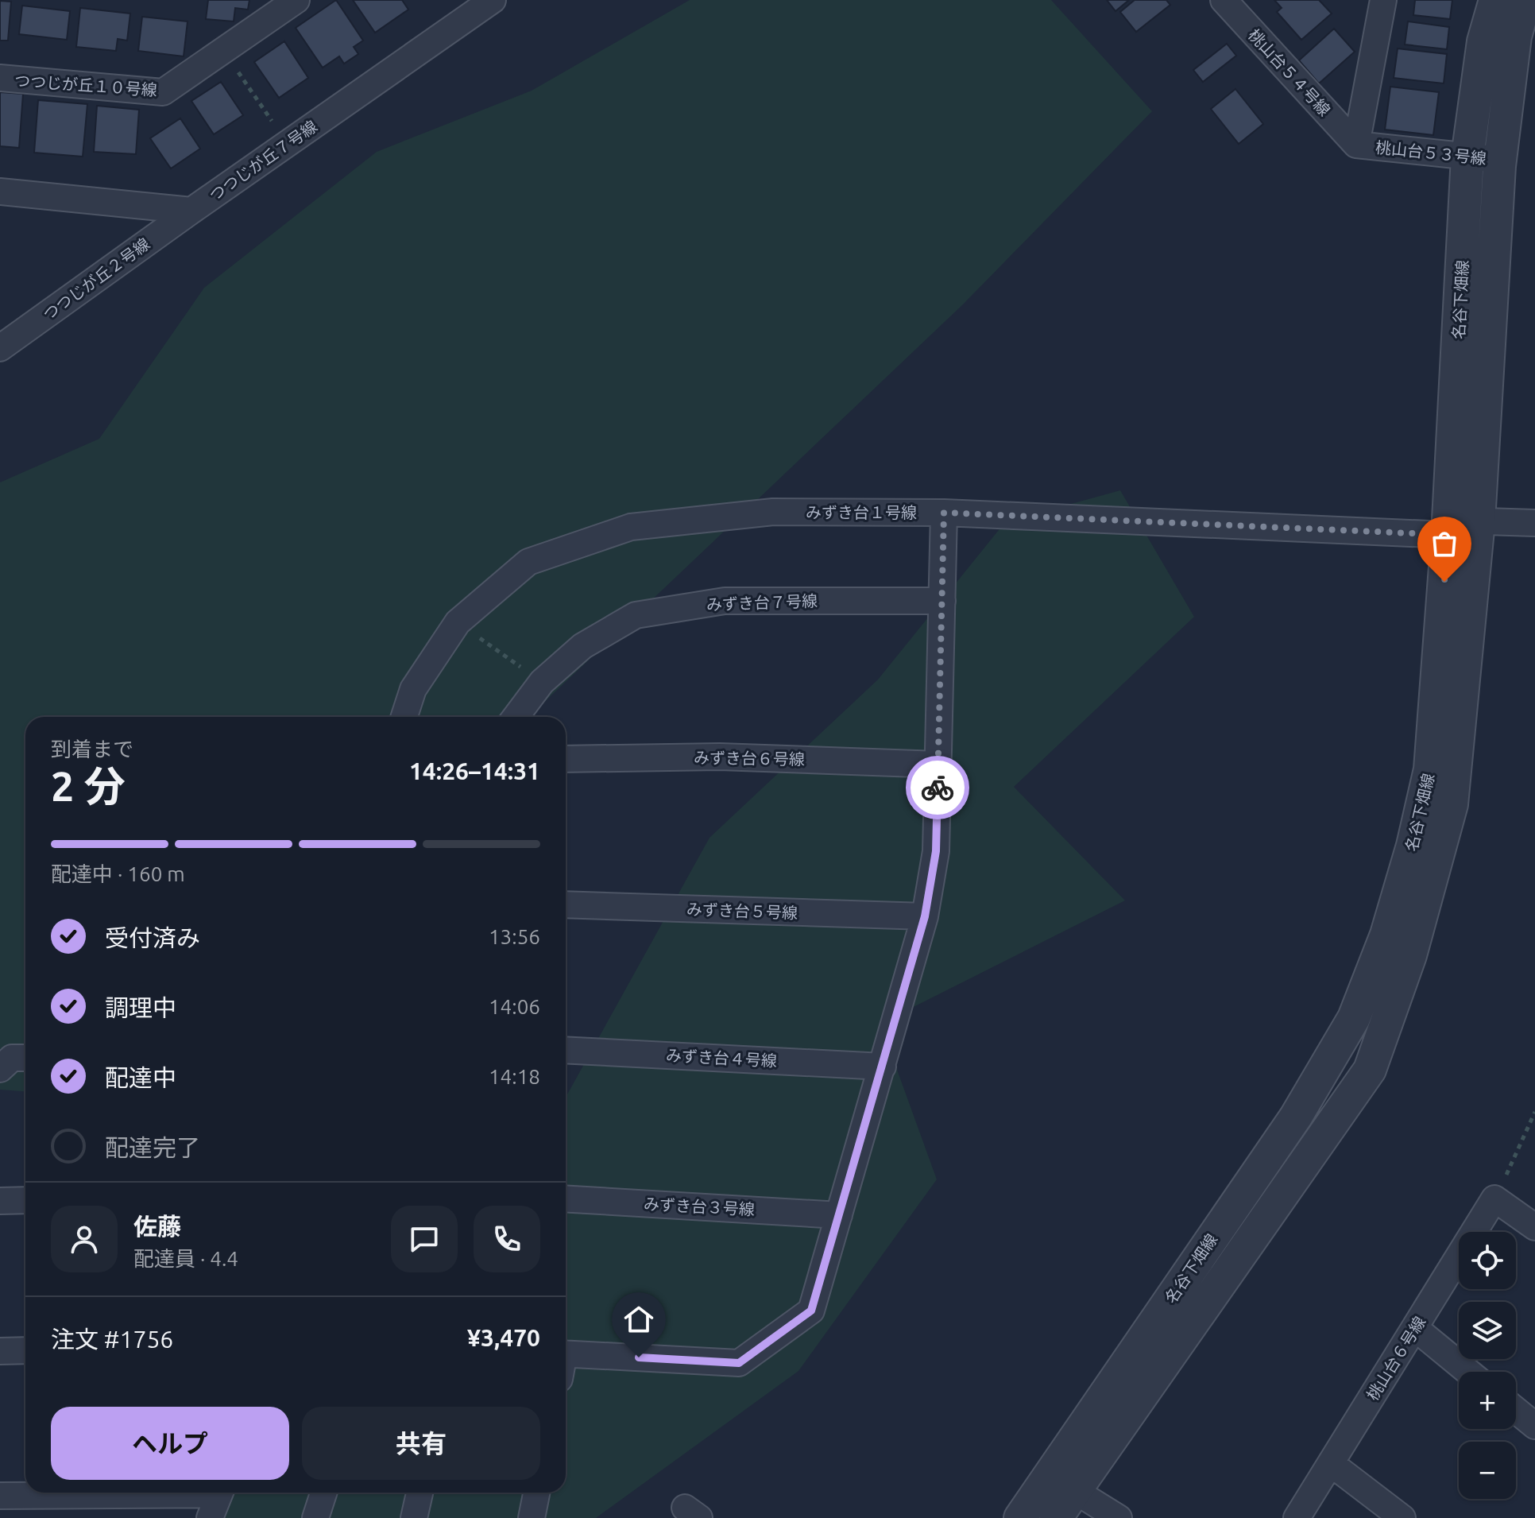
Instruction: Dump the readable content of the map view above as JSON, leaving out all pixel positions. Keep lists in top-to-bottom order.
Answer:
{
  "streets": {
    "street": [
      "桃山台５４号線",
      "つつじが丘１０号線",
      "桃山台５３号線",
      "つつじが丘７号線",
      "つつじが丘２号線",
      "名谷下畑線",
      "みずき台１号線",
      "みずき台７号線",
      "みずき台６号線",
      "みずき台５号線",
      "みずき台４号線",
      "みずき台３号線",
      "桃山台６号線"
    ]
  },
  "crossings": [
    ["桃山台５４号線", "桃山台５３号線"],
    ["桃山台５３号線", "名谷下畑線"],
    ["つつじが丘７号線", "つつじが丘２号線"],
    ["名谷下畑線", "みずき台１号線"]
  ],
  "page": {
    "heading": ["2 分", "到着まで", "14:26–14:31"],
    "panel": [
      "佐藤",
      "配達員 · 4.4",
      "注文 #1756",
      "¥3,470"
    ],
    "bar": "配達中 · 160 m",
    "list": [
      ["受付済み", "13:56"],
      ["調理中", "14:06"],
      ["配達中", "14:18"],
      "配達完了"
    ],
    "map_buttons": ["+", "−"],
    "buttons": ["ヘルプ", "共有"]
  }
}
